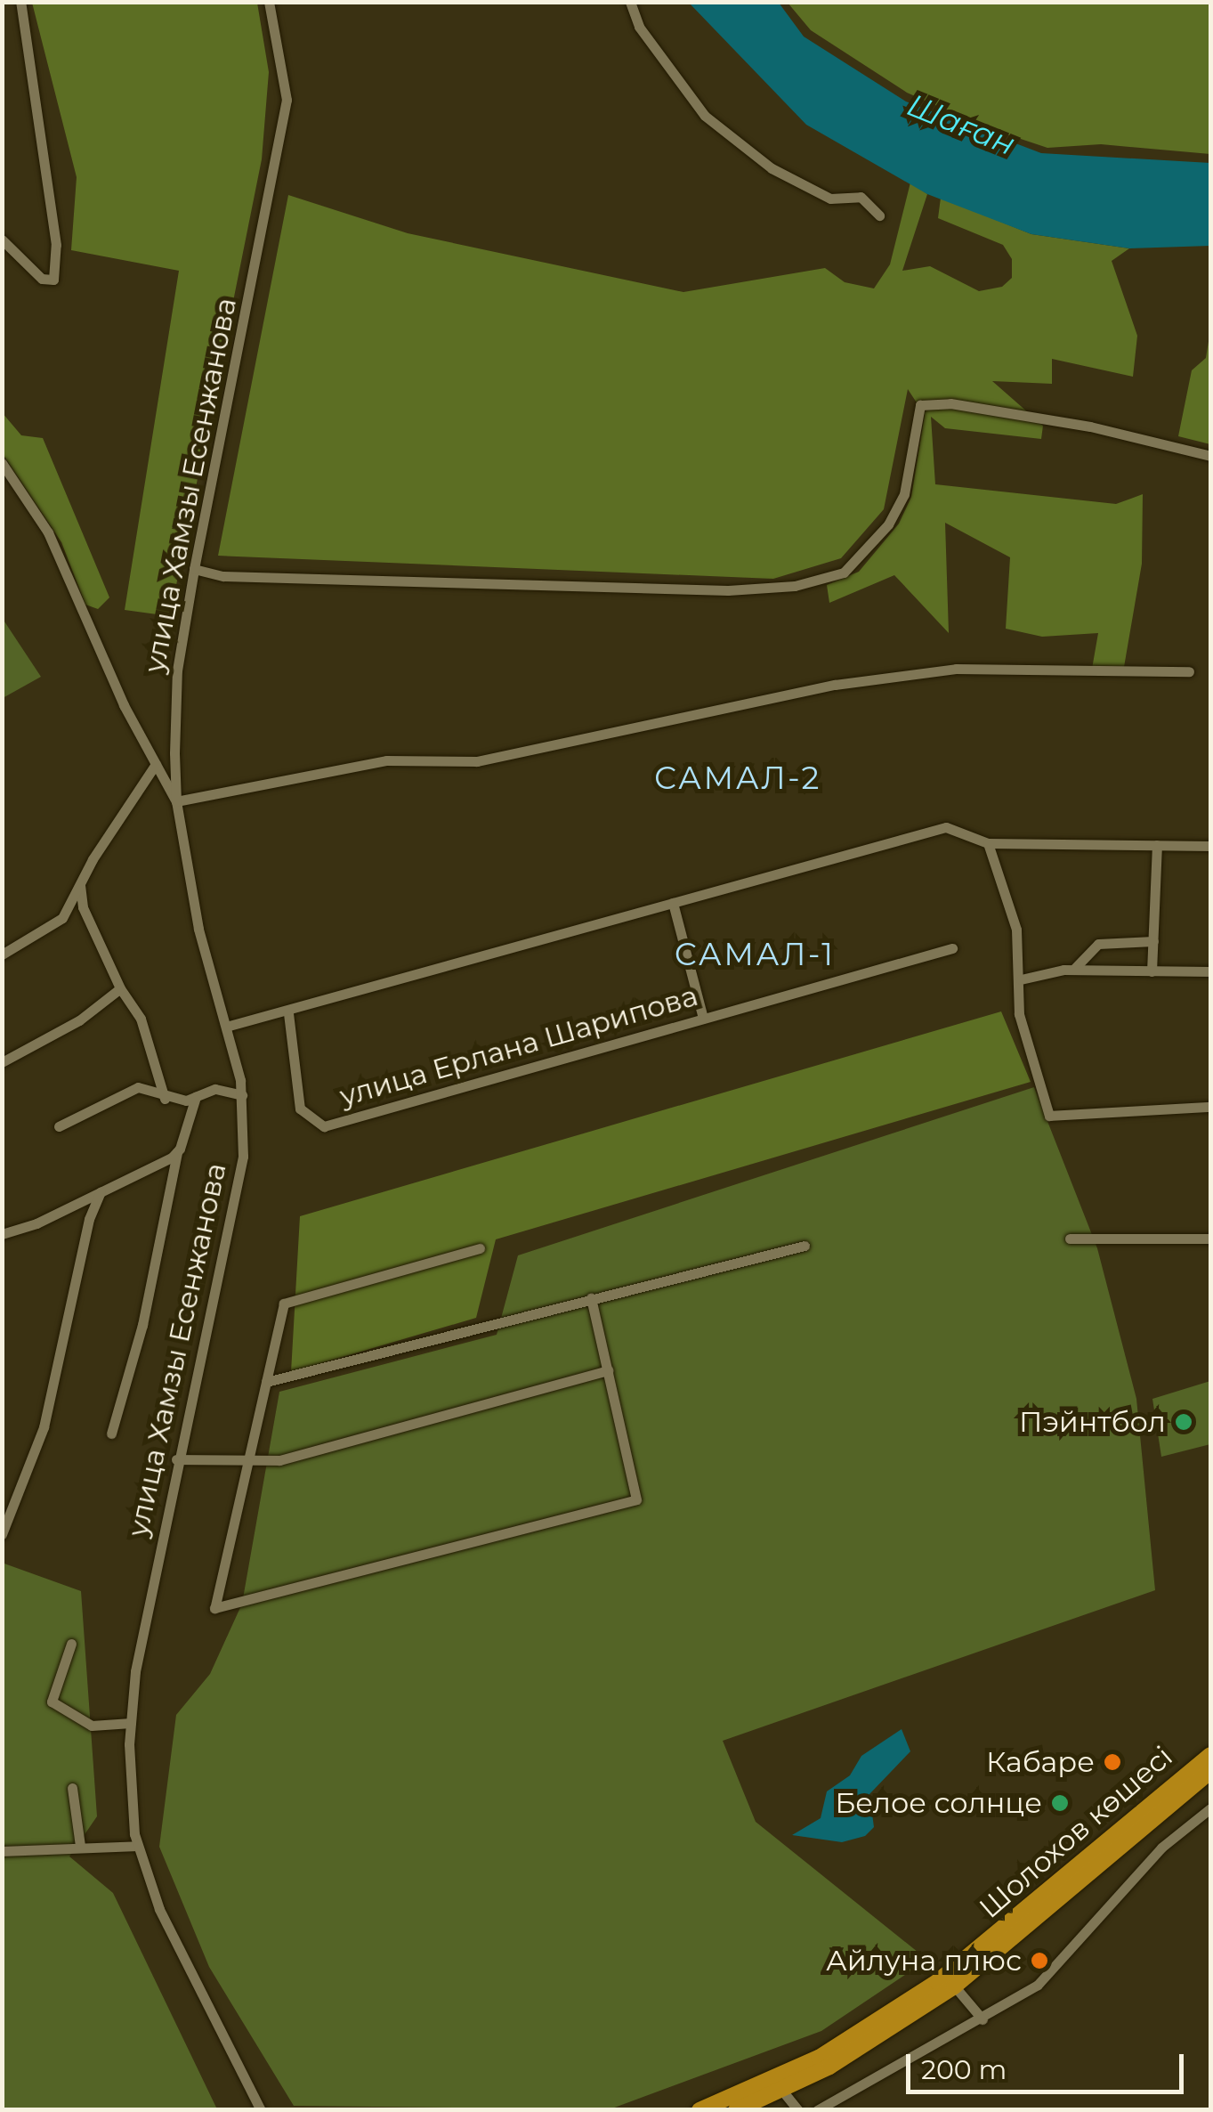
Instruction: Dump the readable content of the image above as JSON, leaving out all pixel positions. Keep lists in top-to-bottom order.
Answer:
{
  "streets": {
    "highway": ["Шолохов көшесі"],
    "street": ["улица Хамзы Есенжанова", "улица Ерлана Шарипова"]
  },
  "districts": ["САМАЛ-2", "САМАЛ-1"],
  "water": ["Шаған"],
  "places": [
    "Пэйнтбол",
    "Кабаре",
    "Белое солнце",
    "Айлуна плюс"
  ],
  "scale_bar": "200 m"
}
